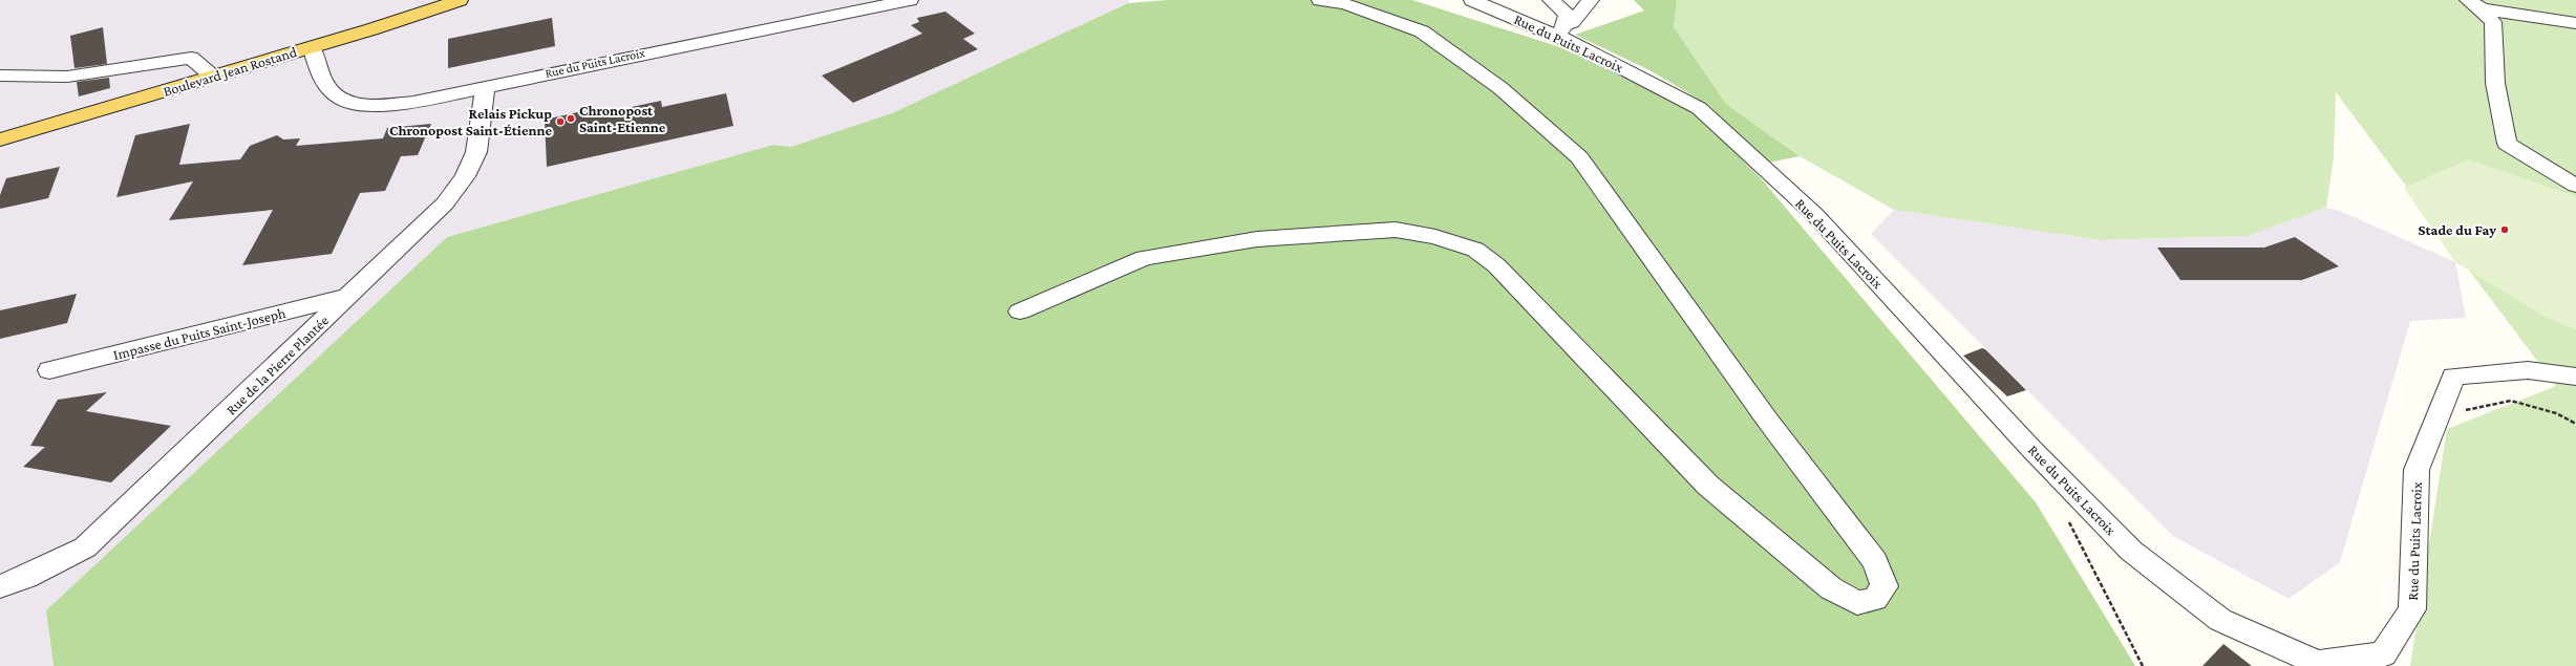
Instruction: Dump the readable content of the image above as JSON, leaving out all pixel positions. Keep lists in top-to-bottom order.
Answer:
{
  "streets": {
    "main road": ["Boulevard Jean Rostand"],
    "street": ["Rue du Puits Lacroix", "Impasse du Puits Saint-Joseph", "Rue de la Pierre Plantée"]
  },
  "crossings": [
    ["Rue du Puits Lacroix", "Boulevard Jean Rostand"],
    ["Rue du Puits Lacroix", "Rue de la Pierre Plantée"],
    ["Impasse du Puits Saint-Joseph", "Rue de la Pierre Plantée"]
  ],
  "places": ["Chronopost Saint-Etienne", "Relais Pickup Chronopost Saint-Étienne", "Stade du Fay"]
}
